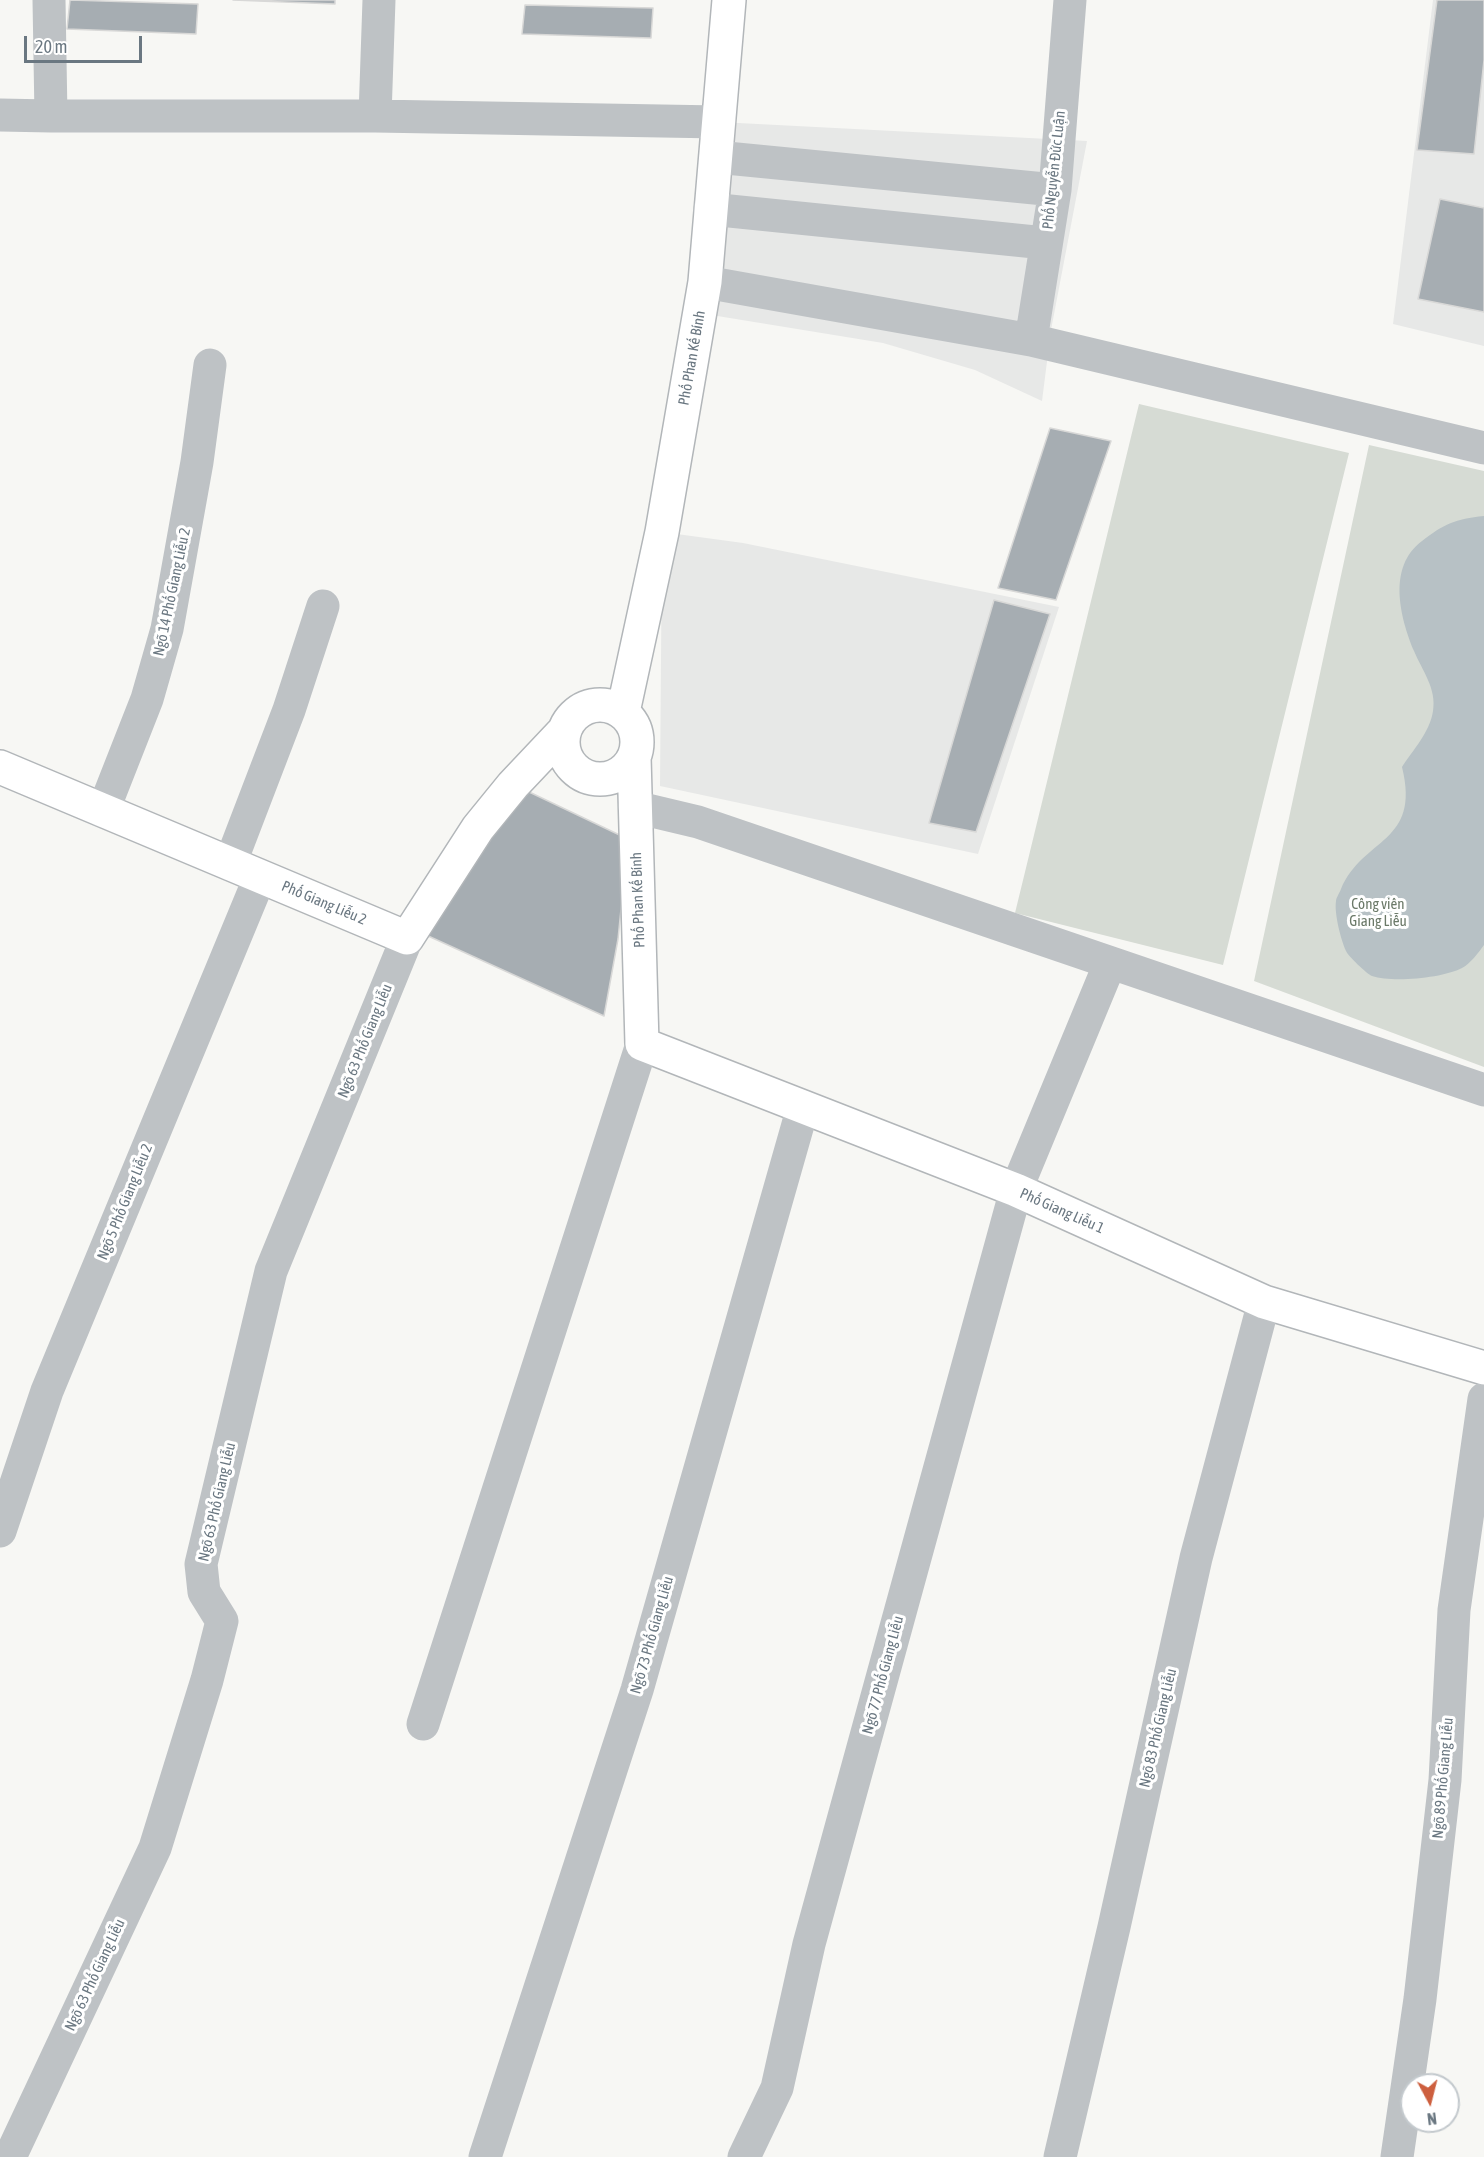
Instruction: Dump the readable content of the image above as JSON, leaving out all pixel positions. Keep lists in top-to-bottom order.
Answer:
{
  "streets": {
    "main road": ["Phố Phan Kế Bính", "Phố Giang Liễu 2", "Phố Giang Liễu 1"],
    "street": [
      "Phố Nguyễn Đức Luận",
      "Ngõ 14 Phố Giang Liễu 2",
      "Ngõ 63 Phố Giang Liễu",
      "Ngõ 5 Phố Giang Liễu 2",
      "Ngõ 73 Phố Giang Liễu",
      "Ngõ 77 Phố Giang Liễu",
      "Ngõ 83 Phố Giang Liễu",
      "Ngõ 89 Phố Giang Liễu"
    ]
  },
  "crossings": [
    ["Phố Phan Kế Bính", "Phố Giang Liễu 1"],
    ["Ngõ 14 Phố Giang Liễu 2", "Phố Giang Liễu 2"],
    ["Phố Giang Liễu 2", "Ngõ 63 Phố Giang Liễu"],
    ["Phố Giang Liễu 2", "Ngõ 5 Phố Giang Liễu 2"],
    ["Phố Giang Liễu 1", "Ngõ 73 Phố Giang Liễu"],
    ["Phố Giang Liễu 1", "Ngõ 77 Phố Giang Liễu"],
    ["Phố Giang Liễu 1", "Ngõ 83 Phố Giang Liễu"]
  ],
  "parks": ["Công viên Giang Liễu"],
  "scale_bar": "20 m",
  "north": "bottom"
}
